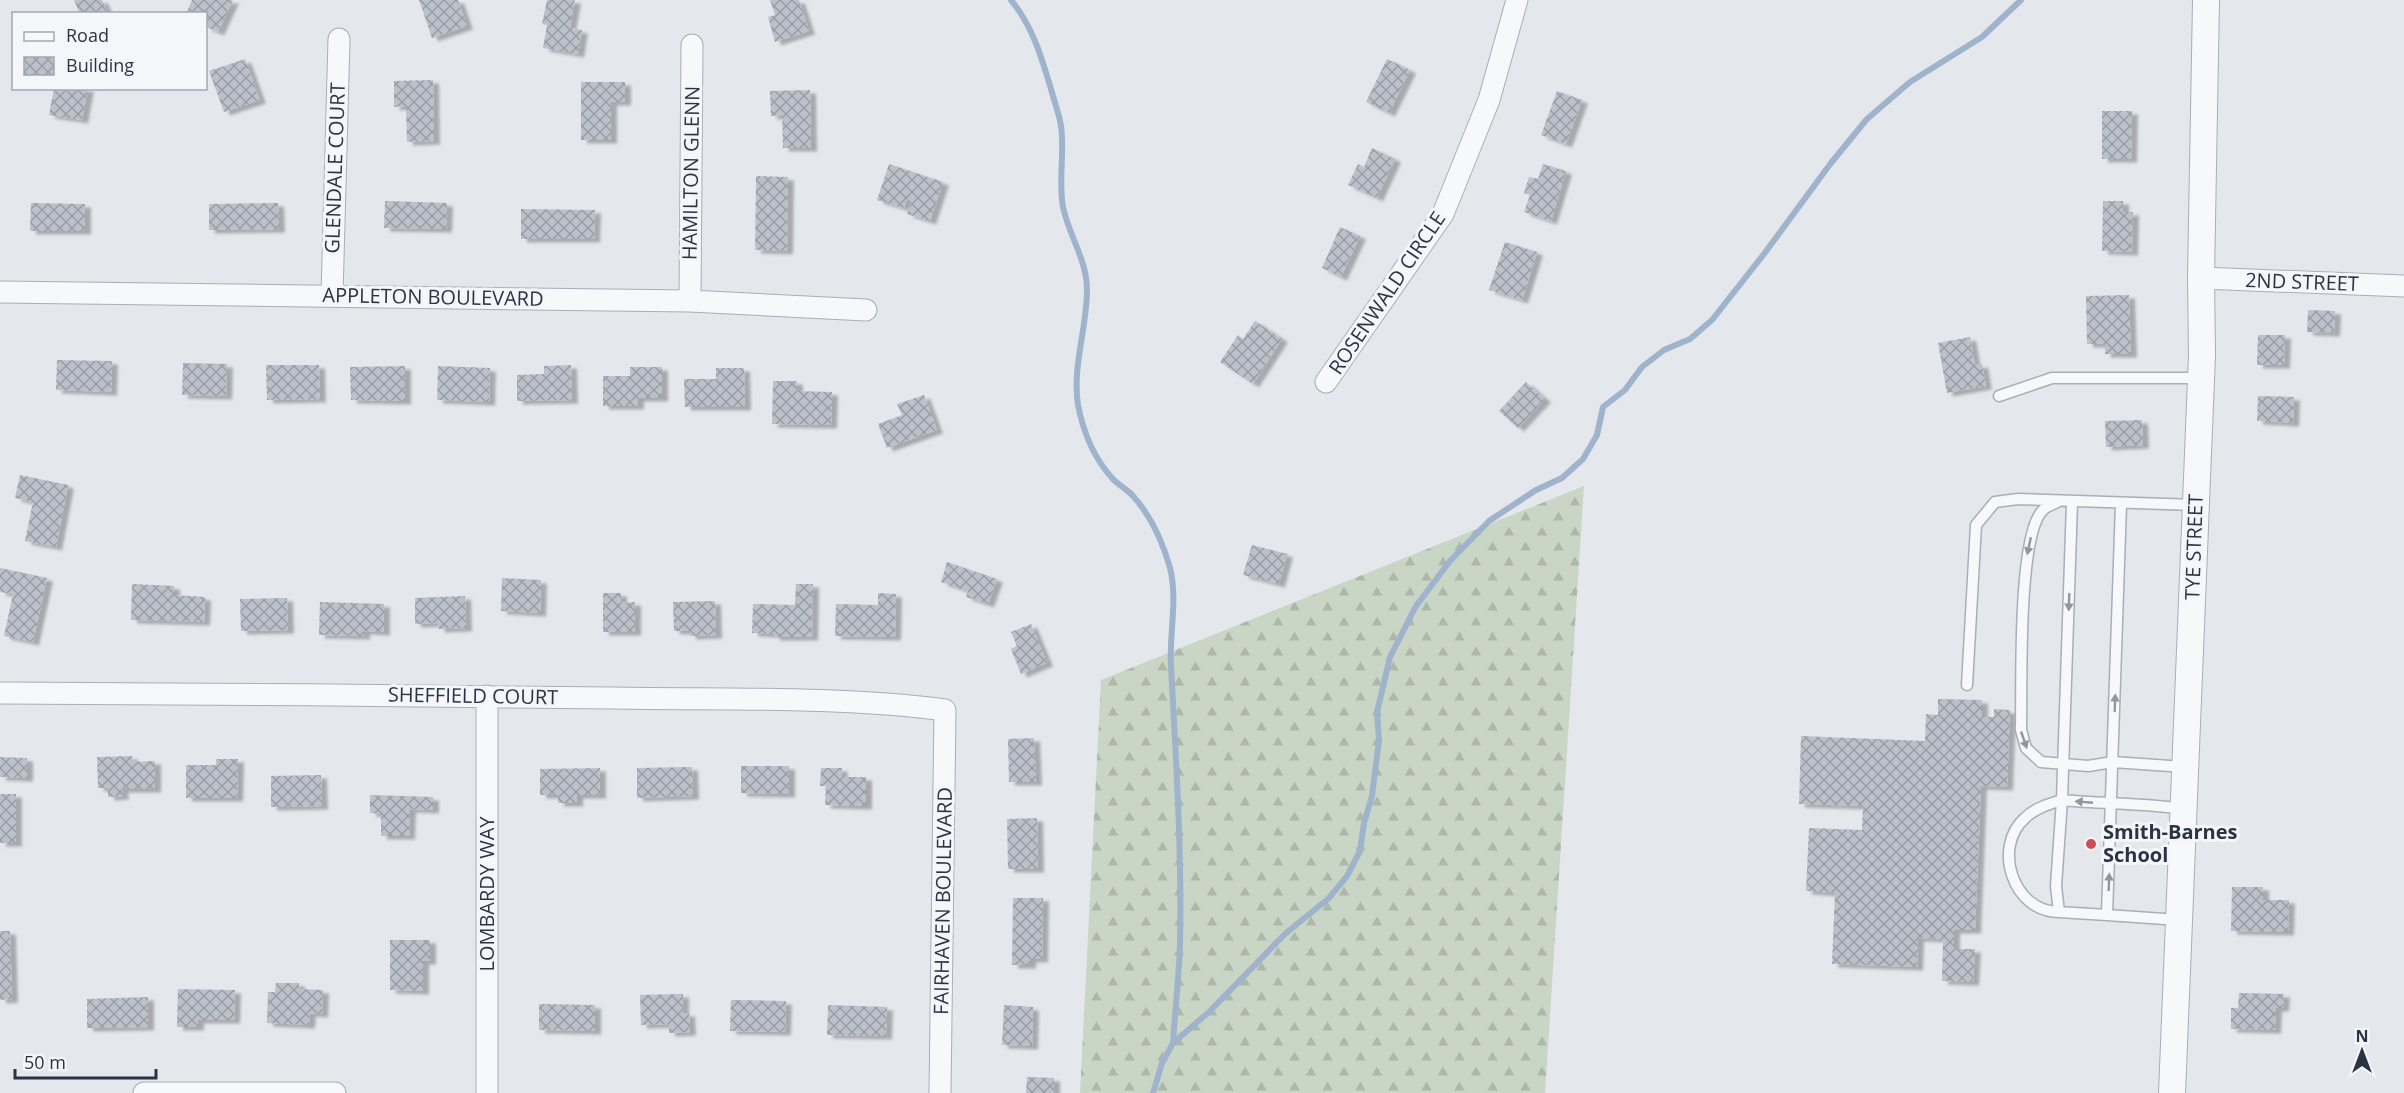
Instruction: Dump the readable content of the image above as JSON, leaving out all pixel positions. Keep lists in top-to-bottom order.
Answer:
{
  "streets": {
    "street": [
      "GLENDALE COURT",
      "HAMILTON GLENN",
      "2ND STREET",
      "ROSENWALD CIRCLE",
      "APPLETON BOULEVARD",
      "TYE STREET",
      "SHEFFIELD COURT",
      "LOMBARDY WAY",
      "FAIRHAVEN BOULEVARD"
    ]
  },
  "crossings": [
    ["GLENDALE COURT", "APPLETON BOULEVARD"],
    ["HAMILTON GLENN", "APPLETON BOULEVARD"],
    ["2ND STREET", "TYE STREET"],
    ["SHEFFIELD COURT", "LOMBARDY WAY"],
    ["SHEFFIELD COURT", "FAIRHAVEN BOULEVARD"]
  ],
  "places": ["Smith-Barnes School"],
  "legend": ["Road", "Building"],
  "scale_bar": "50 m",
  "north": "top"
}
